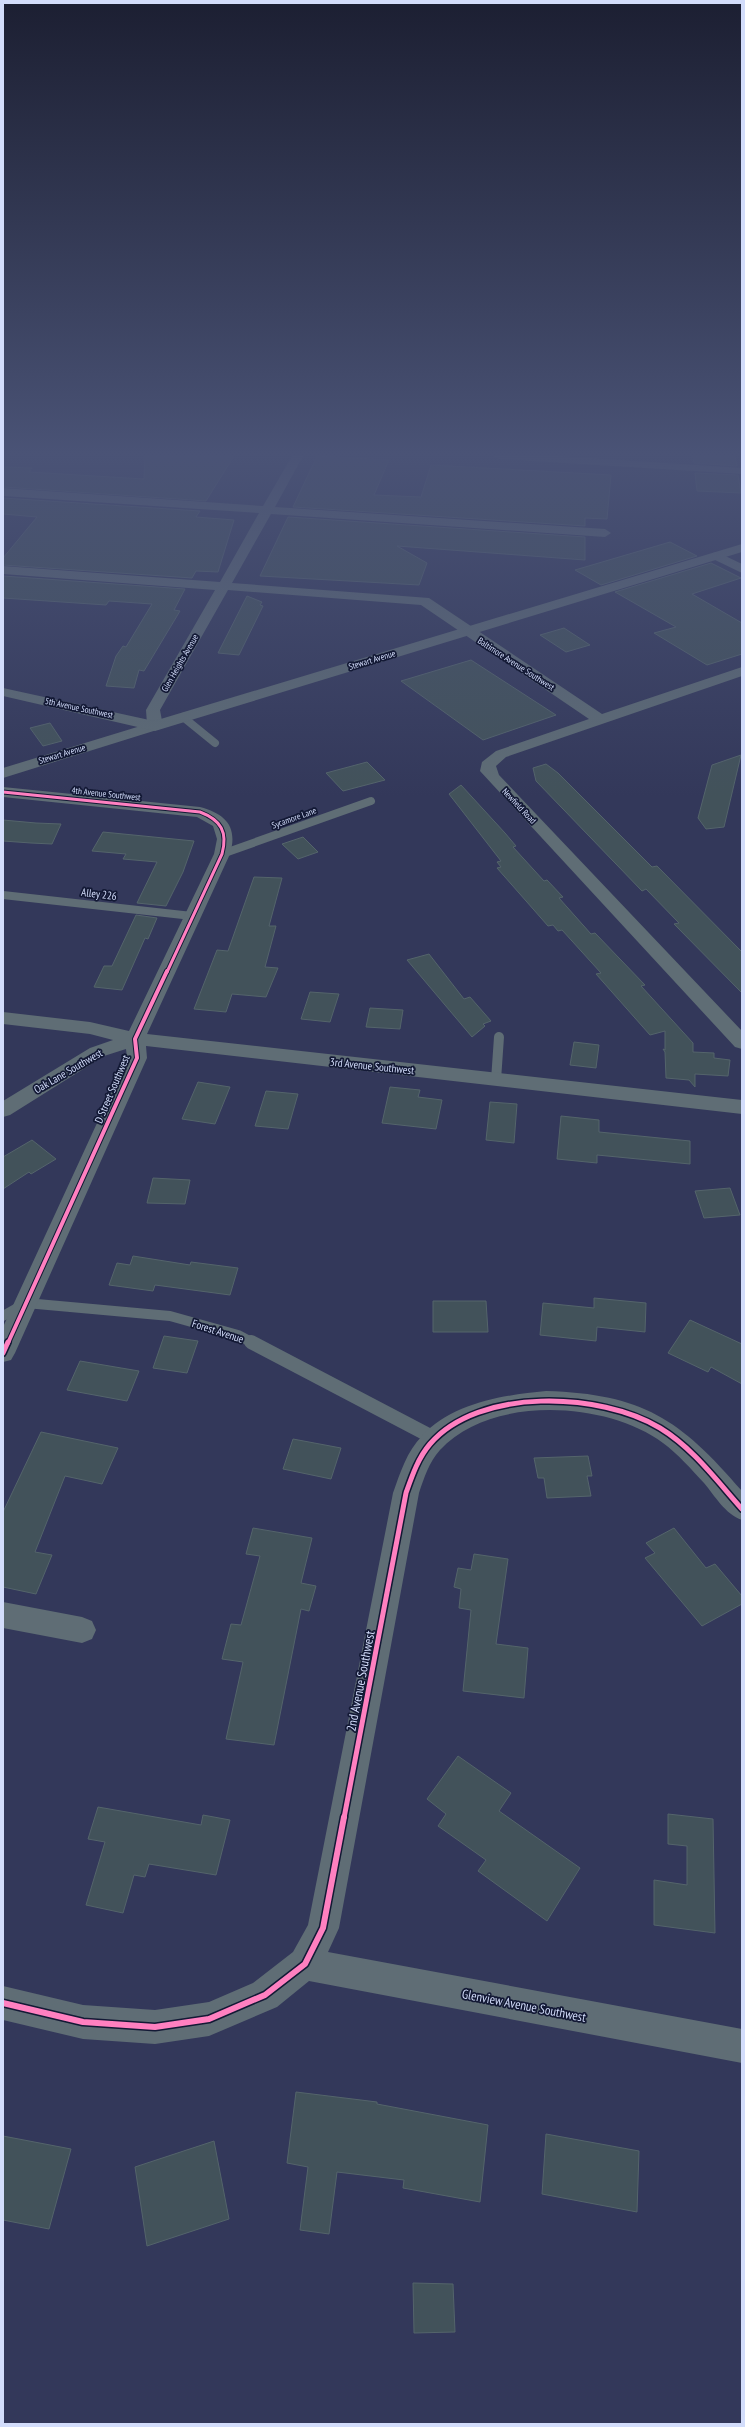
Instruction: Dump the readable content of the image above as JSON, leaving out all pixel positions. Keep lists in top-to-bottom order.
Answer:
{
  "streets": {
    "street": [
      "Stewart Avenue",
      "Glen Heights Avenue",
      "Baltimore Avenue Southwest",
      "5th Avenue Southwest",
      "4th Avenue Southwest",
      "Newfield Road",
      "3rd Avenue Southwest",
      "Oak Lane Southwest",
      "D Street Southwest",
      "2nd Avenue Southwest",
      "Glenview Avenue Southwest"
    ],
    "lane": ["Sycamore Lane", "Alley 226", "Forest Avenue"]
  },
  "crossings": [
    ["Stewart Avenue", "Glen Heights Avenue"],
    ["Stewart Avenue", "Baltimore Avenue Southwest"],
    ["Stewart Avenue", "5th Avenue Southwest"],
    ["Glen Heights Avenue", "Baltimore Avenue Southwest"],
    ["Glen Heights Avenue", "5th Avenue Southwest"],
    ["Baltimore Avenue Southwest", "Newfield Road"],
    ["4th Avenue Southwest", "D Street Southwest"],
    ["Sycamore Lane", "D Street Southwest"],
    ["Alley 226", "D Street Southwest"],
    ["3rd Avenue Southwest", "Oak Lane Southwest"],
    ["3rd Avenue Southwest", "D Street Southwest"],
    ["Oak Lane Southwest", "D Street Southwest"],
    ["D Street Southwest", "Forest Avenue"],
    ["Forest Avenue", "2nd Avenue Southwest"],
    ["2nd Avenue Southwest", "Glenview Avenue Southwest"]
  ]
}
